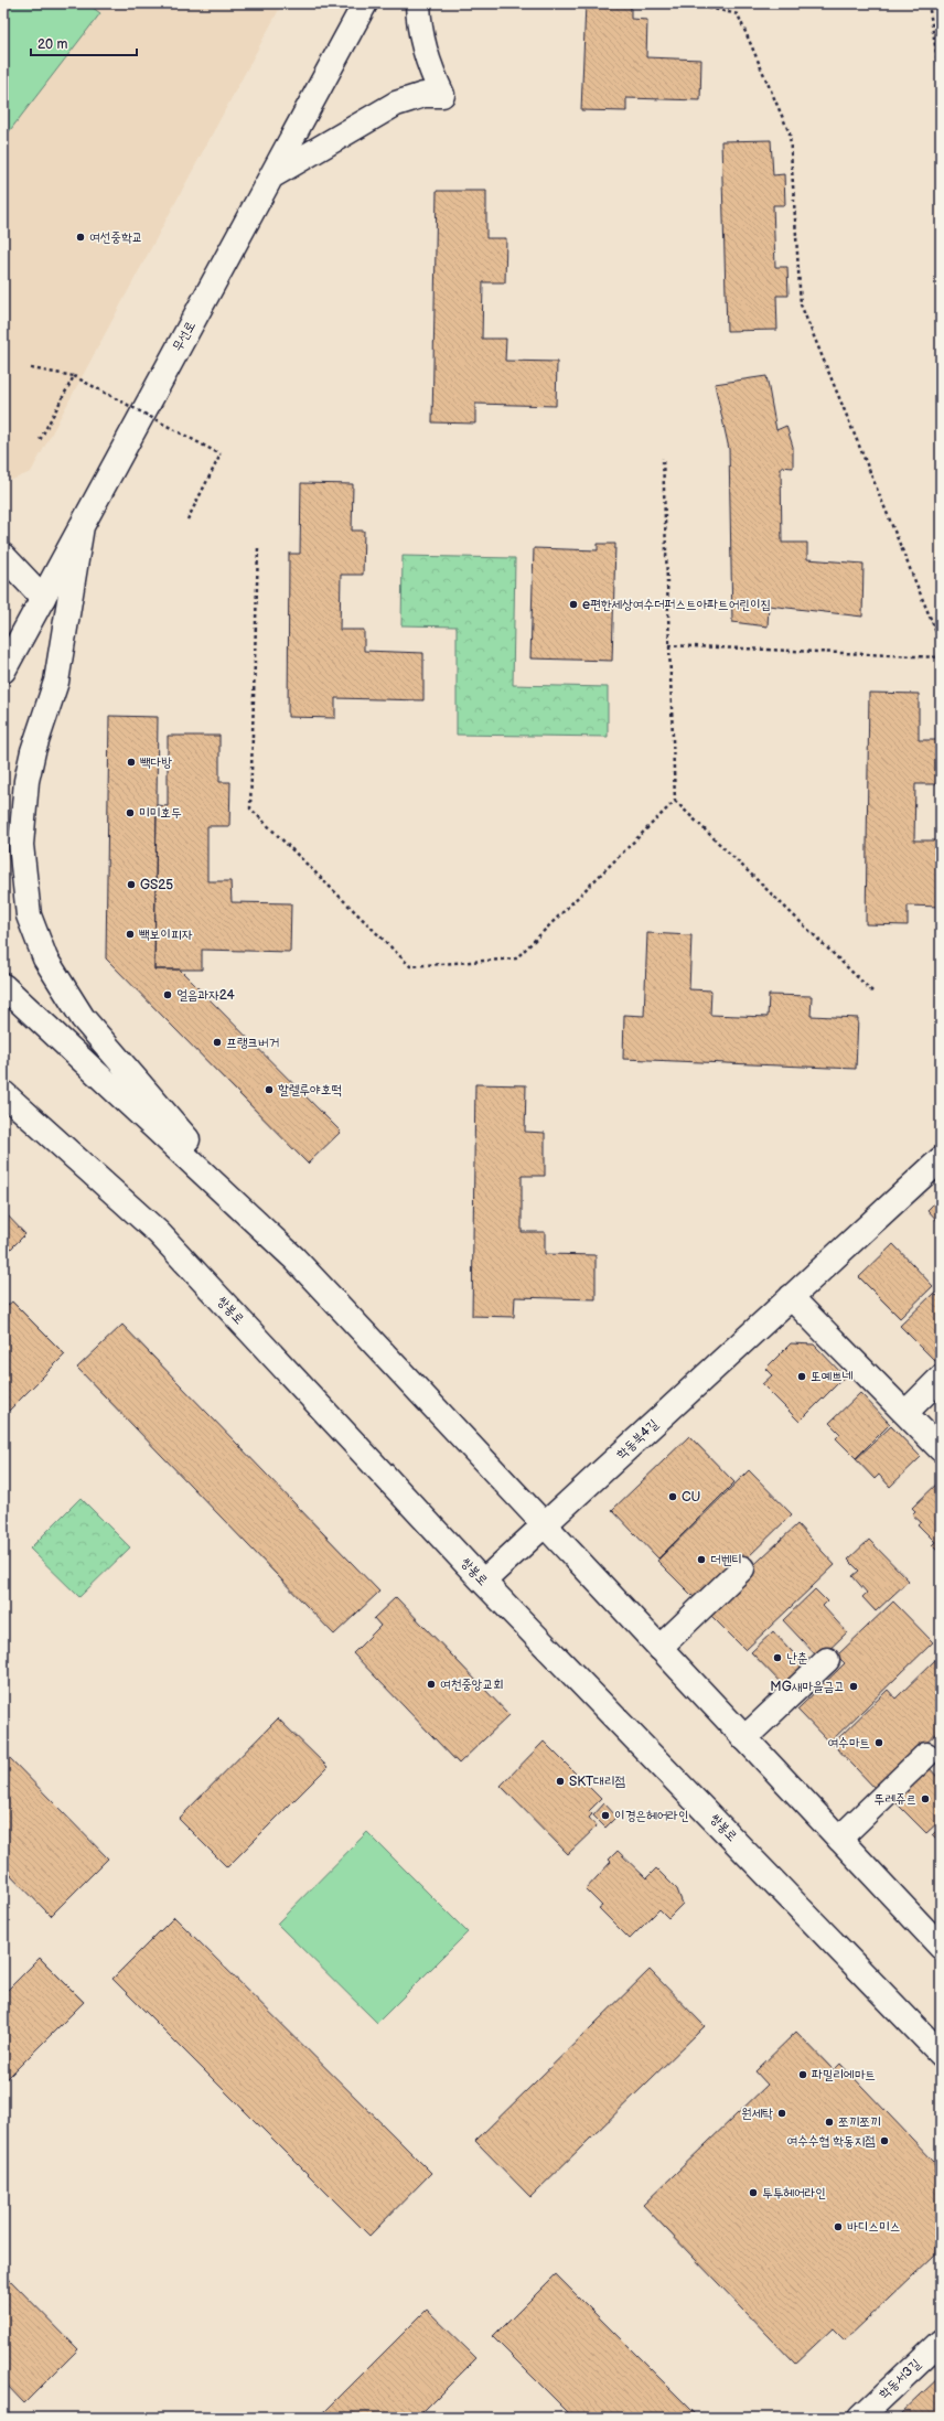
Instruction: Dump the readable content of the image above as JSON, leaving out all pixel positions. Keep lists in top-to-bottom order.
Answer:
{
  "streets": {
    "street": [
      "무선로",
      "쌍봉로",
      "학동북4길",
      "학동서3길"
    ]
  },
  "crossings": [
    ["쌍봉로", "학동북4길"]
  ],
  "places": [
    "여선중학교",
    "e편한세상여수더퍼스트아파트어린이집",
    "빽다방",
    "미미호두",
    "GS25",
    "빽보이피자",
    "얼음과자24",
    "프랭크버거",
    "할렐루야호떡",
    "또예쁘네",
    "CU",
    "더벤티",
    "난춘",
    "여천중앙교회",
    "MG새마을금고",
    "여수마트",
    "SKT대리점",
    "뚜레쥬르",
    "이경은헤어라인",
    "파밀리에마트",
    "원세탁",
    "쪼끼쪼끼",
    "여수수협 학동지점",
    "투투헤어라인",
    "바디스미스"
  ],
  "scale_bar": "20 m"
}
